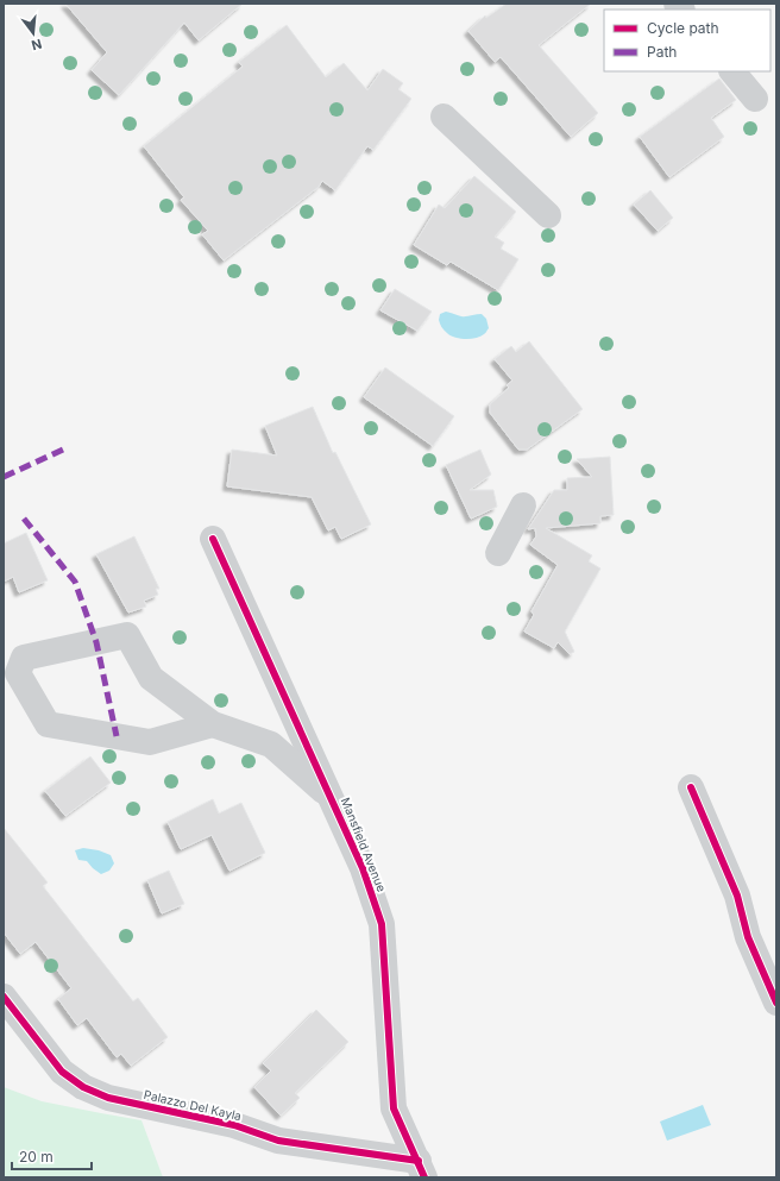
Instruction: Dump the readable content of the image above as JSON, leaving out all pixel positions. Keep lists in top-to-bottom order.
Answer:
{
  "streets": {
    "street": ["Mansfield Avenue", "Palazzo Del Kayla"]
  },
  "crossings": [
    ["Mansfield Avenue", "Palazzo Del Kayla"]
  ],
  "legend": ["Cycle path", "Path"],
  "scale_bar": "20 m",
  "north": "bottom"
}
